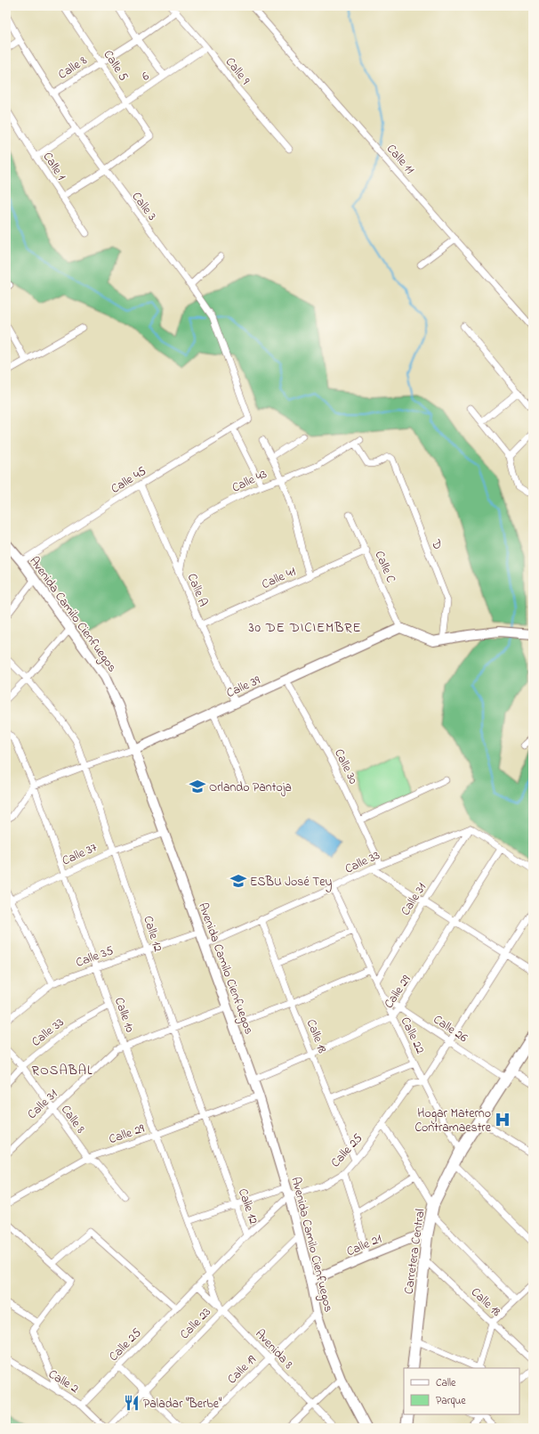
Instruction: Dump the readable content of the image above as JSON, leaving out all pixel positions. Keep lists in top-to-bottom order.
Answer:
{
  "streets": {
    "highway": ["Carretera Central"],
    "main road": ["Avenida Camilo Cienfuegos", "Calle 39", "Calle 21"],
    "street": [
      "Calle 5",
      "Calle 8",
      "Calle 9",
      "6",
      "Calle 11",
      "Calle 1",
      "Calle 3",
      "Calle 45",
      "Calle 43",
      "D",
      "Calle C",
      "Calle 41",
      "Calle A",
      "Calle 30",
      "Calle 37",
      "Calle 33",
      "Calle 31",
      "Calle 12",
      "Calle 35",
      "Calle 29",
      "Calle 10",
      "Calle 26",
      "Calle 22",
      "Calle 18",
      "Calle 25",
      "Calle 23",
      "Avenida 8",
      "Calle 19",
      "Calle 2"
    ]
  },
  "crossings": [
    ["Calle 5", "Calle 8"],
    ["Calle 5", "6"],
    ["Calle 5", "Calle 3"],
    ["Calle 8", "Calle 9"],
    ["Calle 8", "Calle 3"],
    ["Calle 8", "Calle 33"],
    ["Calle 8", "Calle 31"],
    ["Calle 8", "Calle 29"],
    ["Calle 9", "6"],
    ["6", "Calle 1"],
    ["6", "Calle 3"],
    ["Calle 3", "Calle 45"],
    ["Calle 45", "Calle A"],
    ["Calle 45", "Avenida Camilo Cienfuegos"],
    ["Calle 43", "D"],
    ["Calle 43", "Calle A"],
    ["Calle C", "Calle 41"],
    ["Calle C", "Calle 39"],
    ["Calle 41", "Calle A"],
    ["Calle A", "Calle 39"],
    ["Avenida Camilo Cienfuegos", "Calle 39"],
    ["Avenida Camilo Cienfuegos", "Calle 37"],
    ["Avenida Camilo Cienfuegos", "Calle 33"],
    ["Avenida Camilo Cienfuegos", "Calle 31"],
    ["Avenida Camilo Cienfuegos", "Calle 35"],
    ["Avenida Camilo Cienfuegos", "Calle 29"],
    ["Avenida Camilo Cienfuegos", "Calle 25"],
    ["Avenida Camilo Cienfuegos", "Calle 21"],
    ["Avenida Camilo Cienfuegos", "Calle 23"],
    ["Avenida Camilo Cienfuegos", "Calle 19"],
    ["Calle 39", "Calle 30"],
    ["Calle 39", "Calle 12"],
    ["Calle 39", "Calle 10"],
    ["Calle 30", "Calle 33"],
    ["Calle 37", "Calle 12"],
    ["Calle 37", "Calle 10"],
    ["Calle 33", "Calle 31"],
    ["Calle 33", "Calle 10"],
    ["Calle 33", "Calle 22"],
    ["Calle 33", "Calle 18"],
    ["Calle 31", "Calle 12"],
    ["Calle 31", "Calle 10"],
    ["Calle 31", "Calle 22"],
    ["Calle 12", "Calle 35"],
    ["Calle 12", "Calle 29"],
    ["Calle 12", "Calle 25"],
    ["Calle 35", "Calle 10"],
    ["Calle 29", "Calle 10"],
    ["Calle 29", "Calle 26"],
    ["Calle 29", "Calle 22"],
    ["Calle 29", "Calle 18"],
    ["Calle 10", "Calle 25"],
    ["Calle 10", "Calle 23"],
    ["Calle 10", "Avenida 8"],
    ["Calle 26", "Calle 22"],
    ["Calle 26", "Carretera Central"],
    ["Calle 22", "Calle 25"],
    ["Calle 22", "Carretera Central"],
    ["Calle 18", "Calle 25"],
    ["Calle 18", "Carretera Central"],
    ["Calle 25", "Avenida 8"],
    ["Calle 25", "Calle 2"],
    ["Calle 21", "Carretera Central"],
    ["Calle 23", "Avenida 8"],
    ["Avenida 8", "Calle 19"]
  ],
  "districts": ["30 DE DICIEMBRE", "ROSABAL"],
  "places": {
    "school or university": ["Orlando Pantoja", "ESBU José Tey"],
    "hospital": ["Hogar Materno Contramaestre"],
    "restaurant": ["Paladar \"Berbe\""]
  },
  "legend": ["Calle", "Parque"]
}
